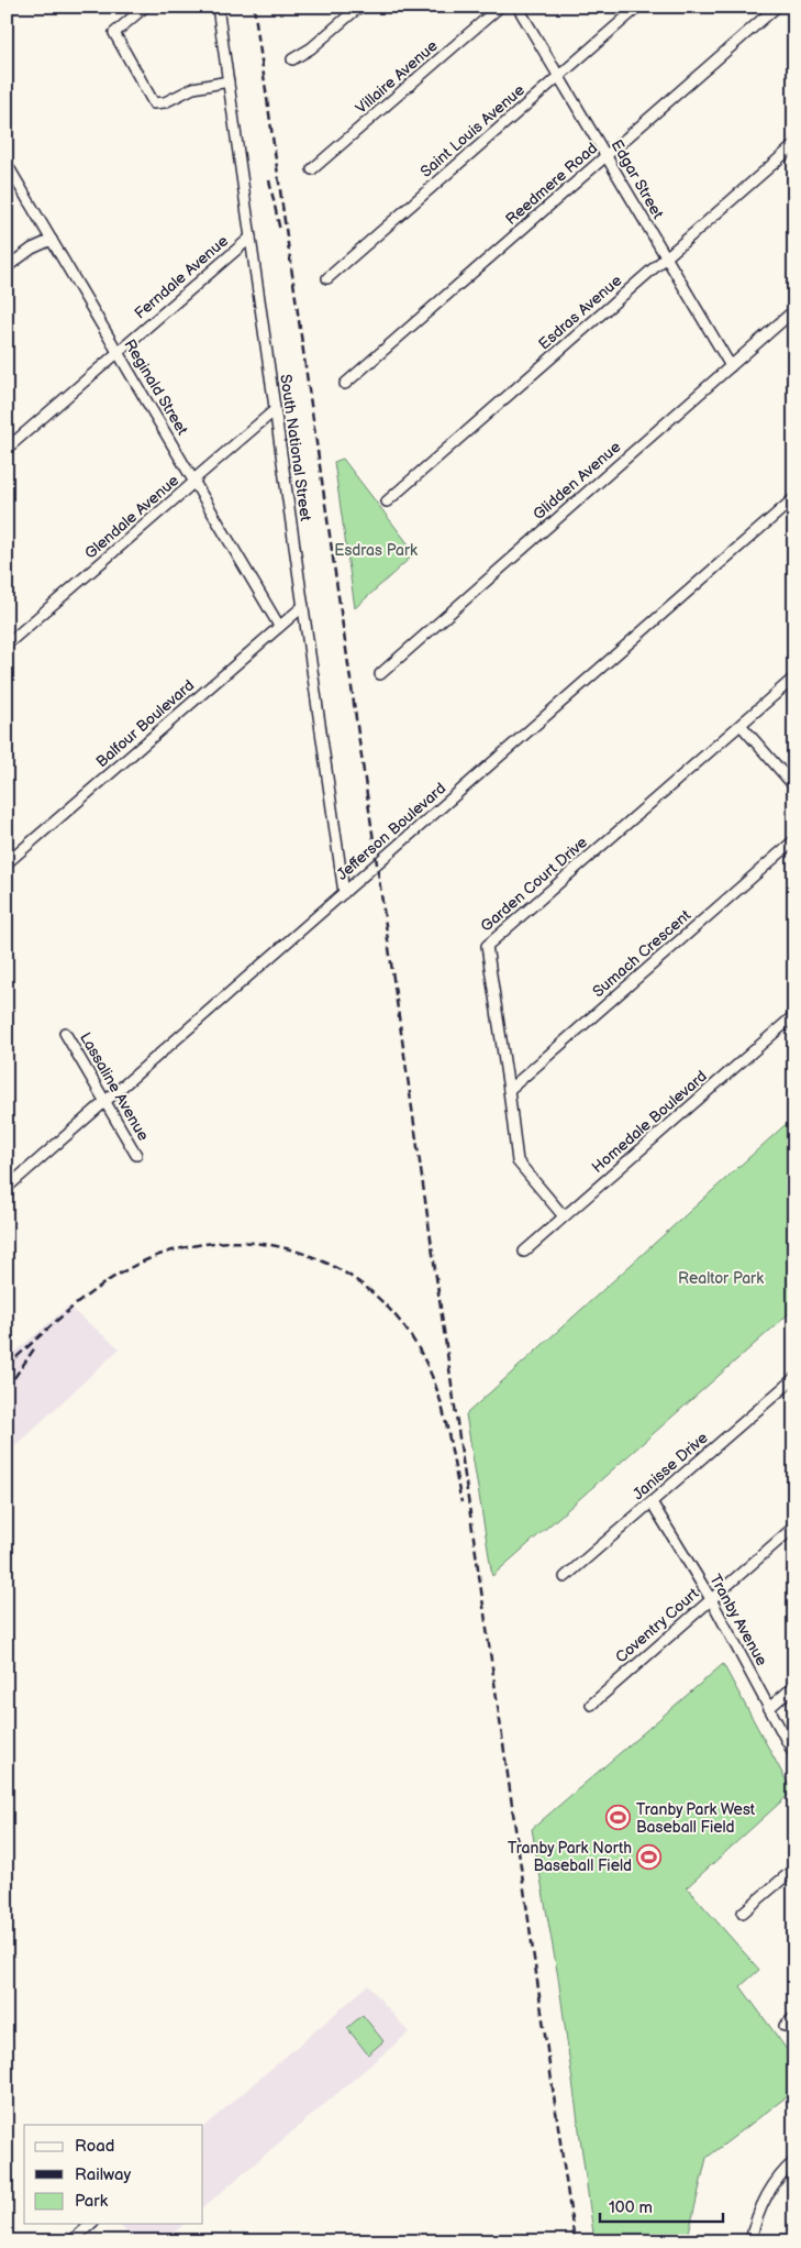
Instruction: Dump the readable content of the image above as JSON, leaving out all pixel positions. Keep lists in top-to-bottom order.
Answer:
{
  "streets": {
    "street": [
      "Villaire Avenue",
      "Saint Louis Avenue",
      "Edgar Street",
      "Reedmere Road",
      "Ferndale Avenue",
      "Esdras Avenue",
      "Reginald Street",
      "South National Street",
      "Glidden Avenue",
      "Glendale Avenue",
      "Balfour Boulevard",
      "Jefferson Boulevard",
      "Garden Court Drive",
      "Sumach Crescent",
      "Lassaline Avenue",
      "Homedale Boulevard",
      "Janisse Drive",
      "Tranby Avenue",
      "Coventry Court"
    ]
  },
  "crossings": [
    ["Saint Louis Avenue", "Edgar Street"],
    ["Edgar Street", "Reedmere Road"],
    ["Edgar Street", "Esdras Avenue"],
    ["Edgar Street", "Glidden Avenue"],
    ["Ferndale Avenue", "Reginald Street"],
    ["Ferndale Avenue", "South National Street"],
    ["Reginald Street", "Glendale Avenue"],
    ["Reginald Street", "Balfour Boulevard"],
    ["South National Street", "Glendale Avenue"],
    ["South National Street", "Balfour Boulevard"],
    ["South National Street", "Jefferson Boulevard"],
    ["Jefferson Boulevard", "Lassaline Avenue"],
    ["Garden Court Drive", "Sumach Crescent"],
    ["Garden Court Drive", "Homedale Boulevard"],
    ["Janisse Drive", "Tranby Avenue"],
    ["Tranby Avenue", "Coventry Court"]
  ],
  "parks": ["Esdras Park", "Realtor Park"],
  "places": {
    "sports": ["Tranby Park West Baseball Field", "Tranby Park North Baseball Field"]
  },
  "legend": ["Road", "Railway", "Park"],
  "scale_bar": "100 m"
}
